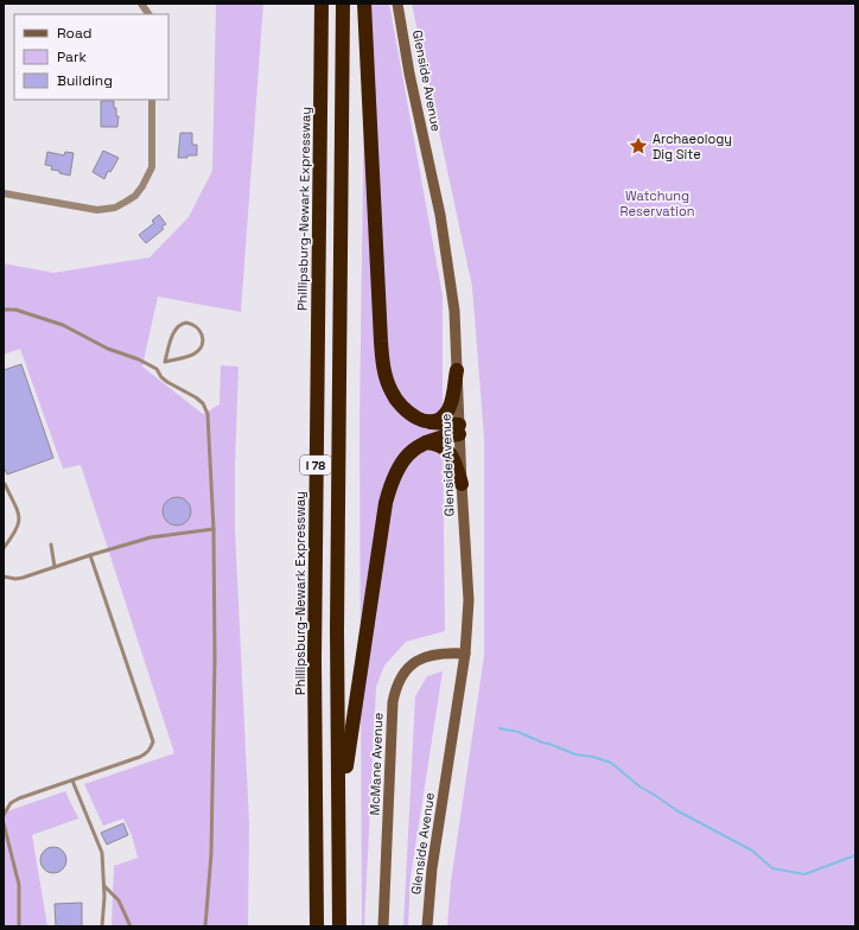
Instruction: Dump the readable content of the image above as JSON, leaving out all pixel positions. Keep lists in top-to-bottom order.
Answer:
{
  "streets": {
    "highway": ["Phillipsburg-Newark Expressway", "I 78"],
    "main road": ["Glenside Avenue", "McMane Avenue"]
  },
  "crossings": [
    ["Glenside Avenue", "McMane Avenue"]
  ],
  "parks": ["Watchung Reservation"],
  "places": {
    "place": ["Archaeology Dig Site"]
  },
  "legend": ["Road", "Park", "Building"]
}
